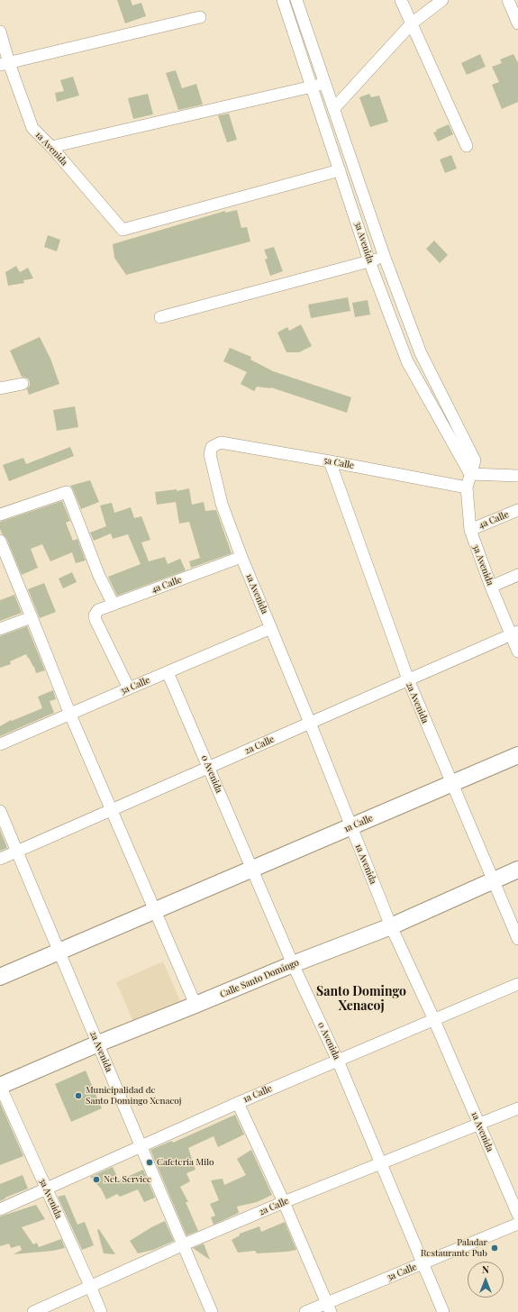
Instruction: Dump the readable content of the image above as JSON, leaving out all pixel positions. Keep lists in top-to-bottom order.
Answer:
{
  "streets": {
    "main road": ["1a Calle", "Calle Santo Domingo"],
    "street": [
      "1a Avenida",
      "3a Avenida",
      "5a Calle",
      "4a Calle",
      "3a Calle",
      "2a Avenida",
      "2a Calle",
      "0 Avenida"
    ]
  },
  "crossings": [
    ["1a Avenida", "3a Avenida"],
    ["1a Avenida", "5a Calle"],
    ["1a Avenida", "4a Calle"],
    ["1a Avenida", "3a Calle"],
    ["1a Avenida", "2a Calle"],
    ["1a Avenida", "1a Calle"],
    ["1a Avenida", "Calle Santo Domingo"],
    ["3a Avenida", "5a Calle"],
    ["3a Avenida", "4a Calle"],
    ["3a Avenida", "2a Calle"],
    ["3a Avenida", "1a Calle"],
    ["3a Avenida", "Calle Santo Domingo"],
    ["5a Calle", "2a Avenida"],
    ["4a Calle", "3a Calle"],
    ["3a Calle", "0 Avenida"],
    ["2a Avenida", "2a Calle"],
    ["2a Avenida", "1a Calle"],
    ["2a Avenida", "Calle Santo Domingo"],
    ["2a Calle", "0 Avenida"],
    ["0 Avenida", "1a Calle"],
    ["0 Avenida", "Calle Santo Domingo"]
  ],
  "districts": ["Santo Domingo Xenacoj"],
  "places": [
    "Municipalidad de Santo Domingo Xenacoj",
    "Cafeteria Milo",
    "Net. Service",
    "Paladar Restaurante Pub"
  ],
  "north": "top"
}
